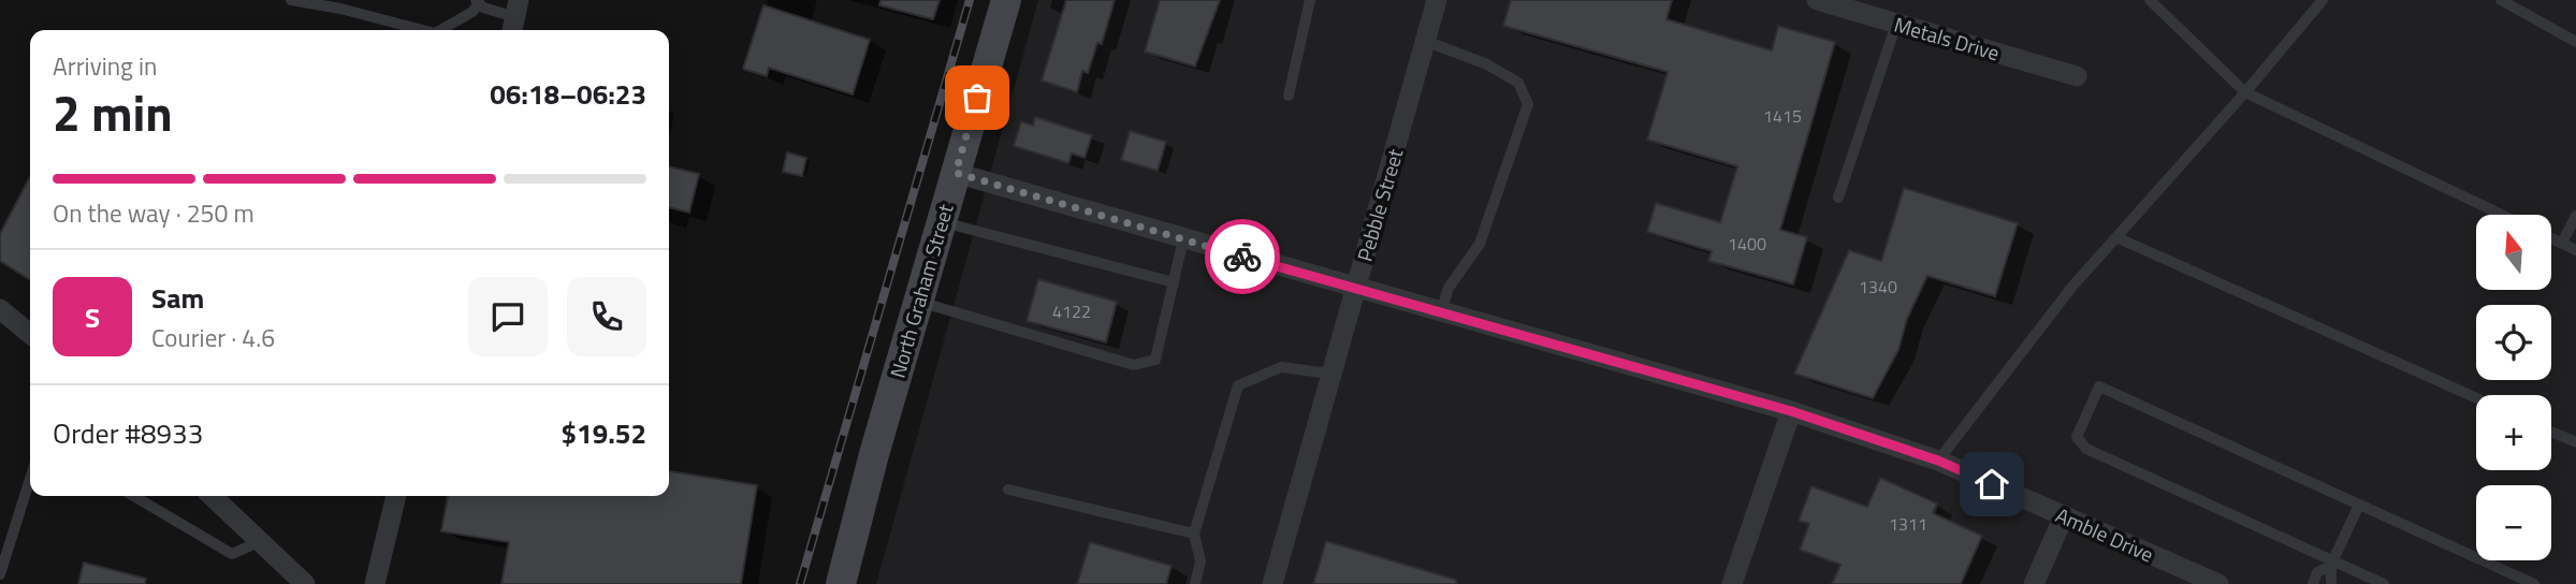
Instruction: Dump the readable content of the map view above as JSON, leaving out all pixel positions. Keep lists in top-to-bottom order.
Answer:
{
  "streets": {
    "main road": ["North Graham Street"],
    "street": ["Metals Drive", "Pebble Street", "Amble Drive"]
  },
  "crossings": [
    ["Pebble Street", "Amble Drive"],
    ["North Graham Street", "Amble Drive"]
  ],
  "house_numbers": [
    "1415",
    "1400",
    "1340",
    "4122",
    "1311"
  ],
  "north": "top",
  "page": {
    "heading": ["2 min", "Arriving in", "06:18–06:23"],
    "panel": [
      "Sam",
      "Courier · 4.6",
      "Order #8933",
      "$19.52"
    ],
    "bar": "On the way · 250 m",
    "map_buttons": ["+", "−"],
    "round": "S"
  }
}
